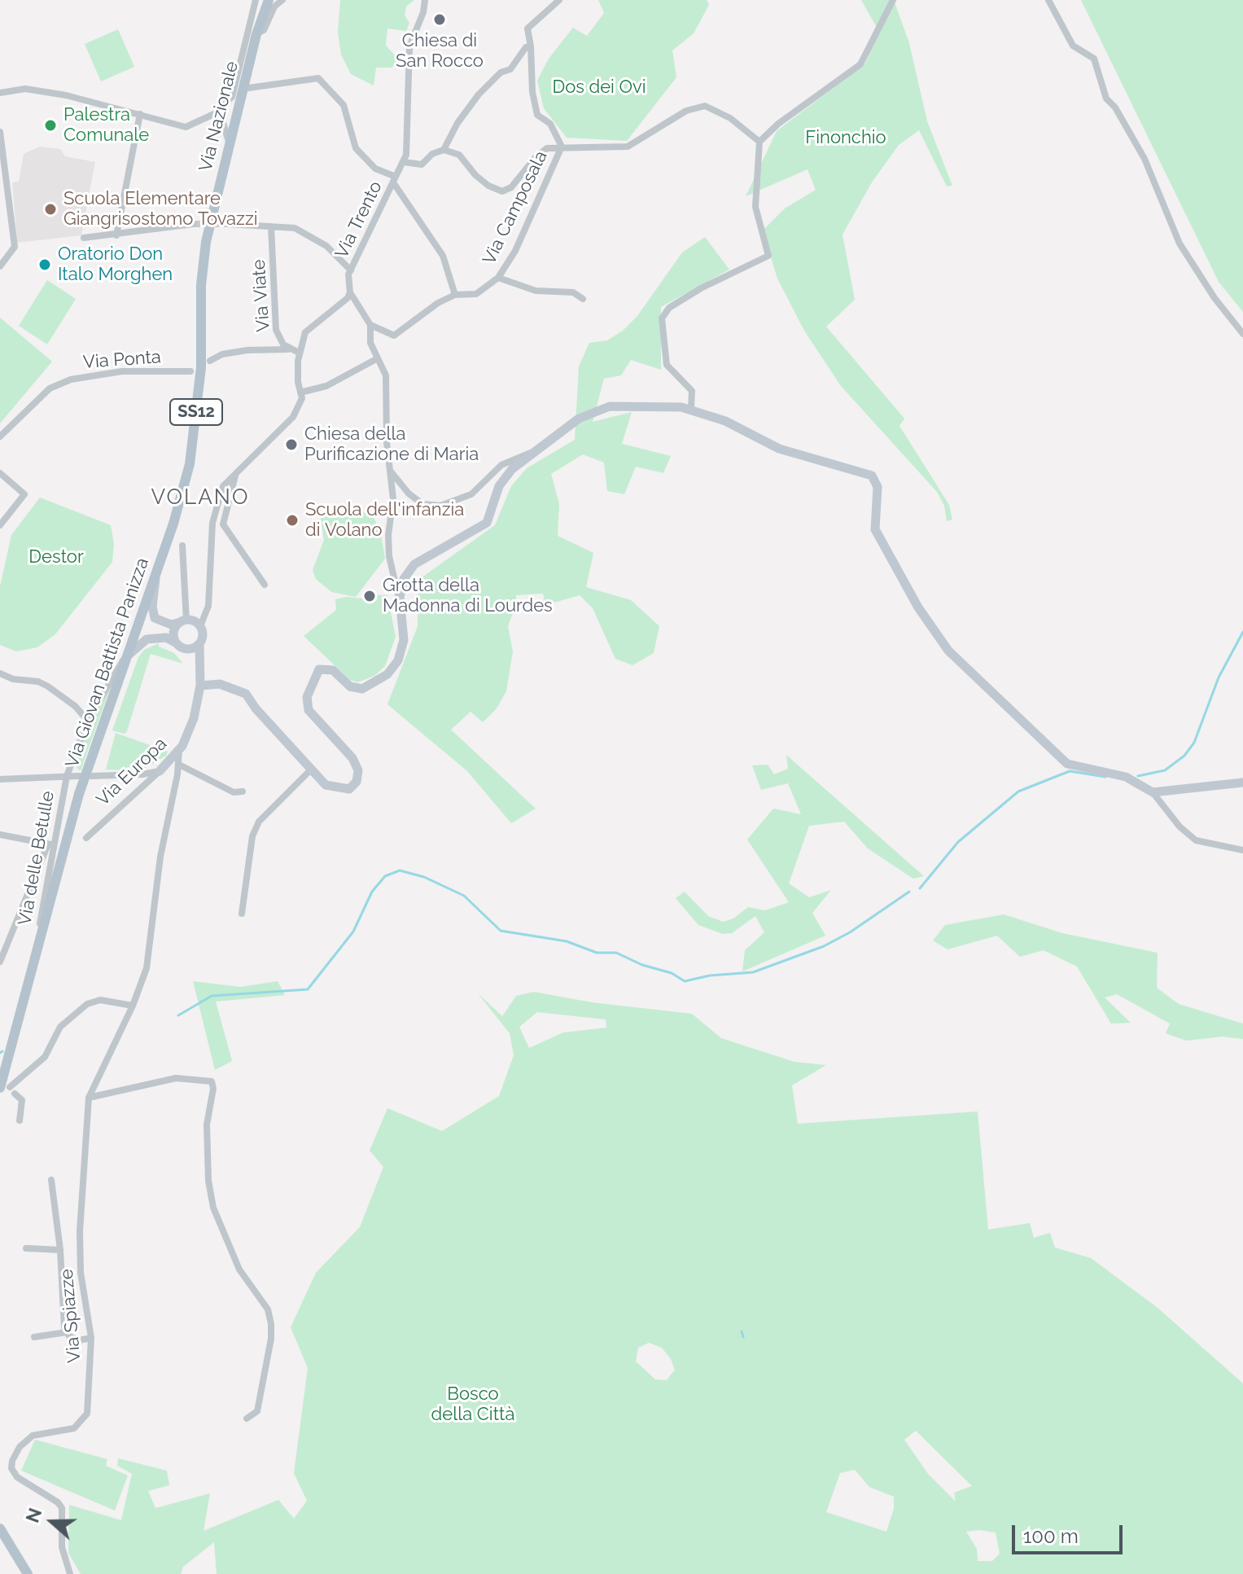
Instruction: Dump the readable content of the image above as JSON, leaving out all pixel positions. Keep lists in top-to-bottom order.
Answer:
{
  "streets": {
    "main road": ["Via Nazionale", "SS12", "Via Giovan Battista Panizza"],
    "street": [
      "Via Camposala",
      "Via Trento",
      "Via Viate",
      "Via Ponta",
      "Via Europa",
      "Via delle Betulle",
      "Via Spiazze"
    ]
  },
  "crossings": [
    ["Via Nazionale", "Via Giovan Battista Panizza"],
    ["Via Giovan Battista Panizza", "Via delle Betulle"],
    ["Via Europa", "Via Spiazze"]
  ],
  "districts": ["VOLANO"],
  "parks": [
    "Dos dei Ovi",
    "Finonchio",
    "Destor",
    "Bosco della Città"
  ],
  "places": [
    "Chiesa di San Rocco",
    "Palestra Comunale",
    "Scuola Elementare Giangrisostomo Tovazzi",
    "Oratorio Don Italo Morghen",
    "Chiesa della Purificazione di Maria",
    "Scuola dell'infanzia di Volano",
    "Grotta della Madonna di Lourdes"
  ],
  "scale_bar": "100 m",
  "north": "left"
}
